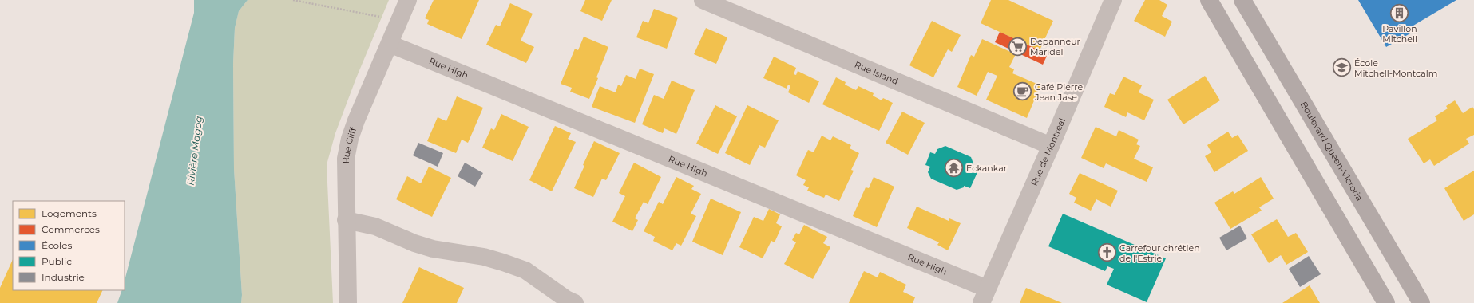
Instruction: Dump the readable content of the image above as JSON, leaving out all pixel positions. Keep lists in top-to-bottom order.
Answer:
{
  "streets": {
    "main road": ["Boulevard Queen-Victoria"],
    "street": [
      "Rue High",
      "Rue Island",
      "Rue Cliff",
      "Rue de Montréal"
    ]
  },
  "crossings": [
    ["Rue High", "Rue Cliff"],
    ["Rue High", "Rue de Montréal"],
    ["Rue Island", "Rue de Montréal"]
  ],
  "water": ["Rivière Magog"],
  "places": {
    "building": ["Pavillon Mitchell"],
    "supermarket": ["Depanneur Maridel"],
    "school or university": ["École Mitchell-Montcalm"],
    "cafe": ["Café Pierre Jean Jase"],
    "temple": ["Eckankar"],
    "church": ["Carrefour chrétien de l'Estrie"]
  },
  "legend": [
    "Logements",
    "Commerces",
    "Écoles",
    "Public",
    "Industrie"
  ]
}
